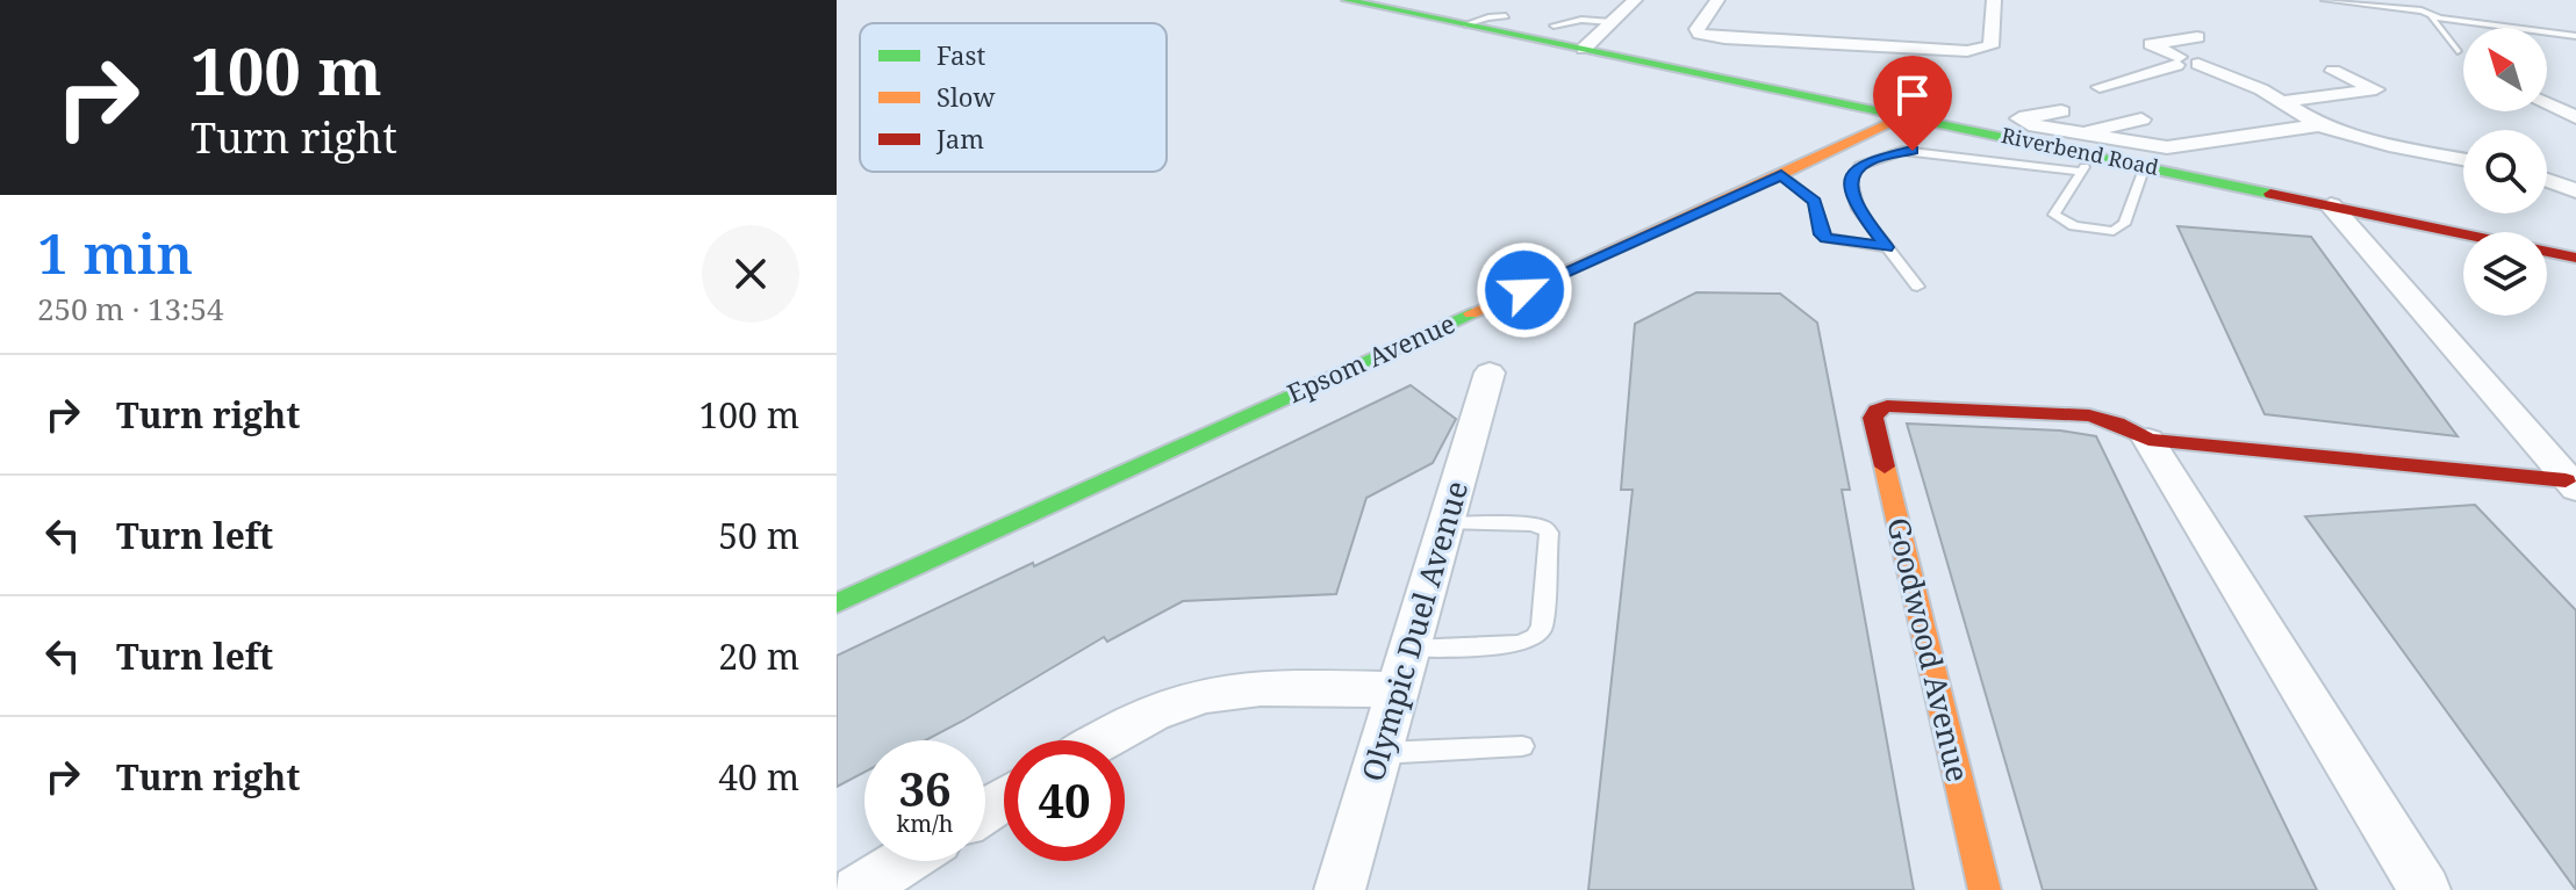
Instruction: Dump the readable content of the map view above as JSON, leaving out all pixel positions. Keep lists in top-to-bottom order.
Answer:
{
  "streets": {
    "street": [
      "Riverbend Road",
      "Epsom Avenue",
      "Olympic Duel Avenue",
      "Goodwood Avenue"
    ]
  },
  "crossings": [
    ["Riverbend Road", "Epsom Avenue"]
  ],
  "legend": ["Fast", "Slow", "Jam"],
  "north": "top left",
  "page": {
    "turn": ["100 m", "Turn right"],
    "heading": ["1 min", "250 m · 13:54"],
    "list": [
      {
        "name": "Turn right",
        "value": "100 m"
      },
      {
        "name": "Turn left",
        "value": "50 m"
      },
      {
        "name": "Turn left",
        "value": "20 m"
      },
      {
        "name": "Turn right",
        "value": "40 m"
      }
    ],
    "speed": "36 km/h",
    "limit": "40"
  }
}
